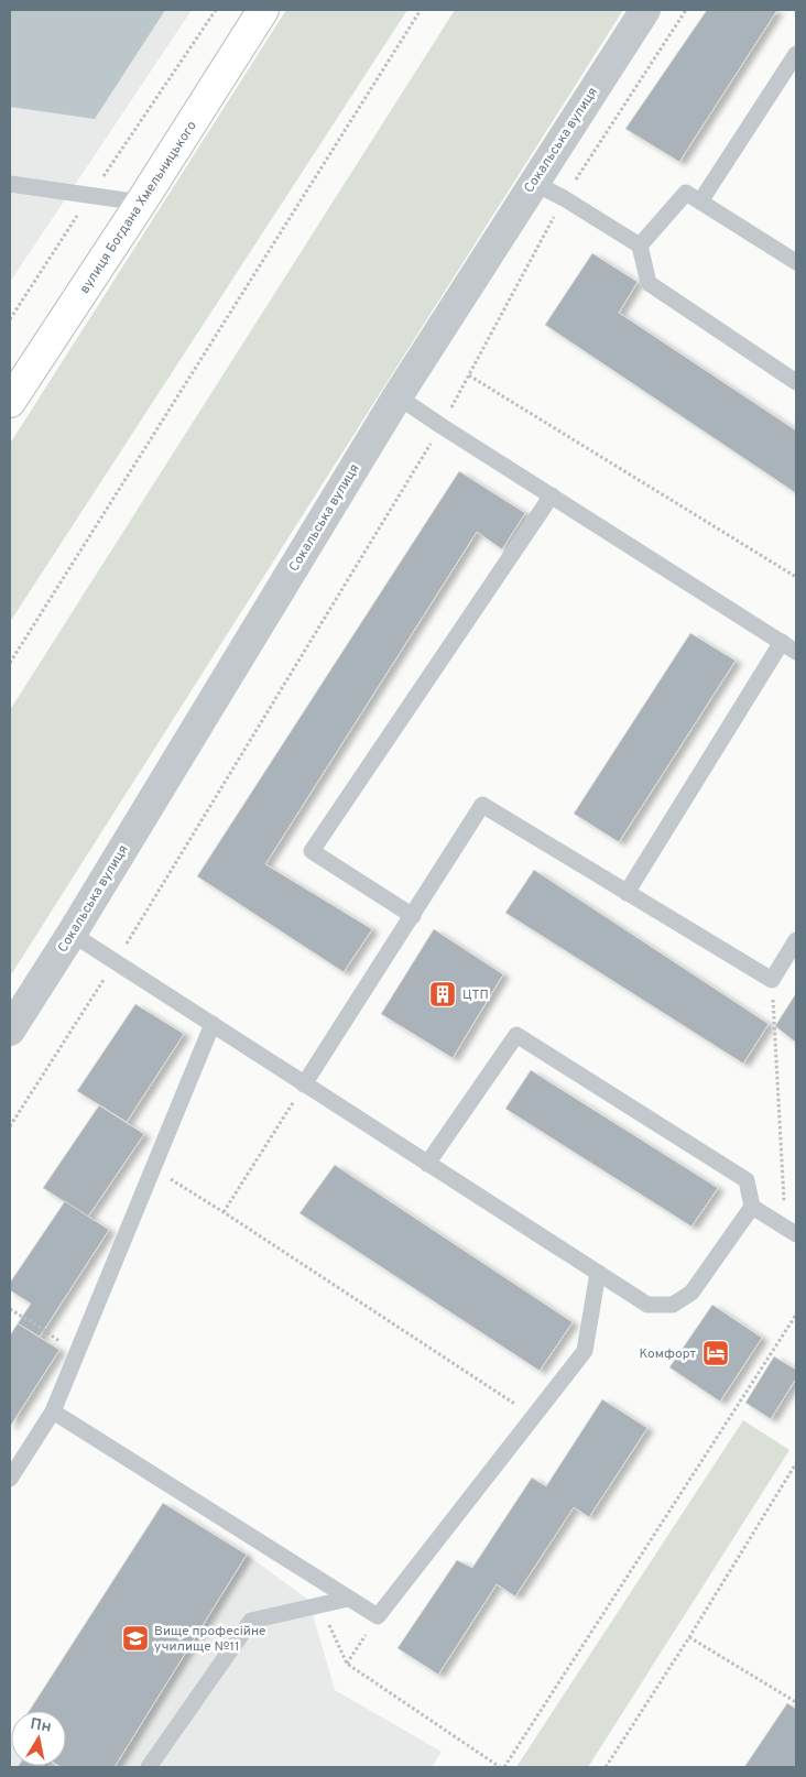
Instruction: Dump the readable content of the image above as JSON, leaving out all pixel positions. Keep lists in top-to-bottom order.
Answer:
{
  "streets": {
    "street": ["Сокальська вулиця", "вулиця Богдана Хмельницького"]
  },
  "places": {
    "building": ["ЦТП"],
    "hotel": ["Комфорт"],
    "school or university": ["Вище професійне училище №11"]
  },
  "north": "top"
}
